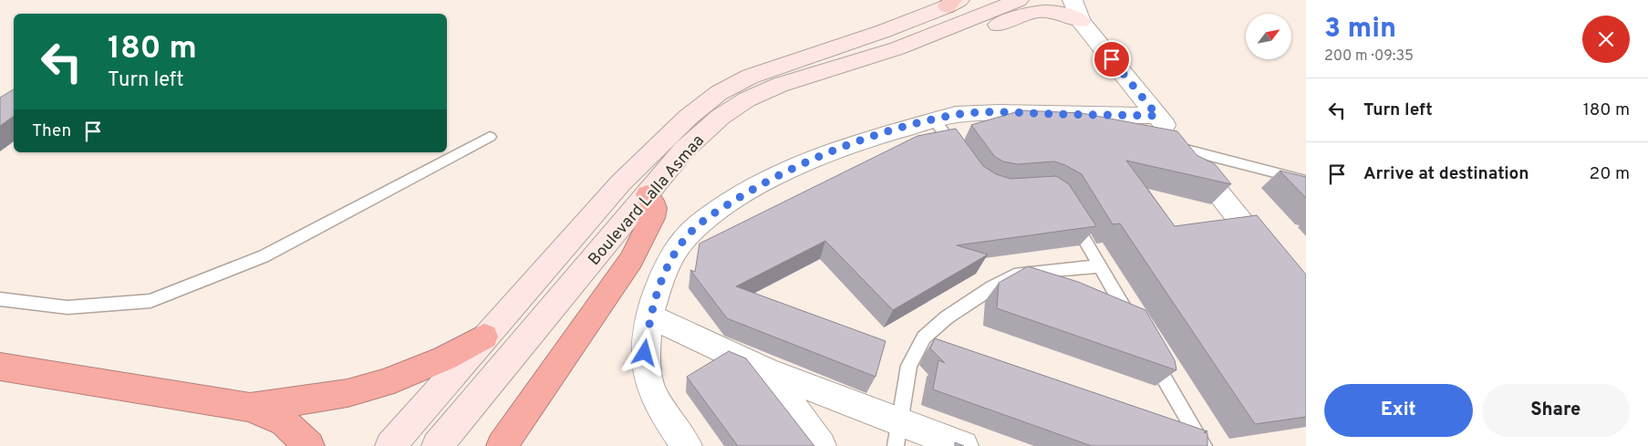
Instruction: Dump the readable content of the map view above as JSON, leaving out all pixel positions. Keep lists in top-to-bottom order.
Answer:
{
  "streets": {
    "main road": ["Boulevard Lalla Asmaa"]
  },
  "north": "top right",
  "page": {
    "heading": ["3 min", "200 m · 09:35"],
    "turn": ["180 m", "Turn left"],
    "list": [
      {
        "name": "Turn left",
        "value": "180 m"
      },
      {
        "name": "Arrive at destination",
        "value": "20 m"
      }
    ],
    "then": "Then",
    "buttons": ["Exit", "Share"]
  }
}
